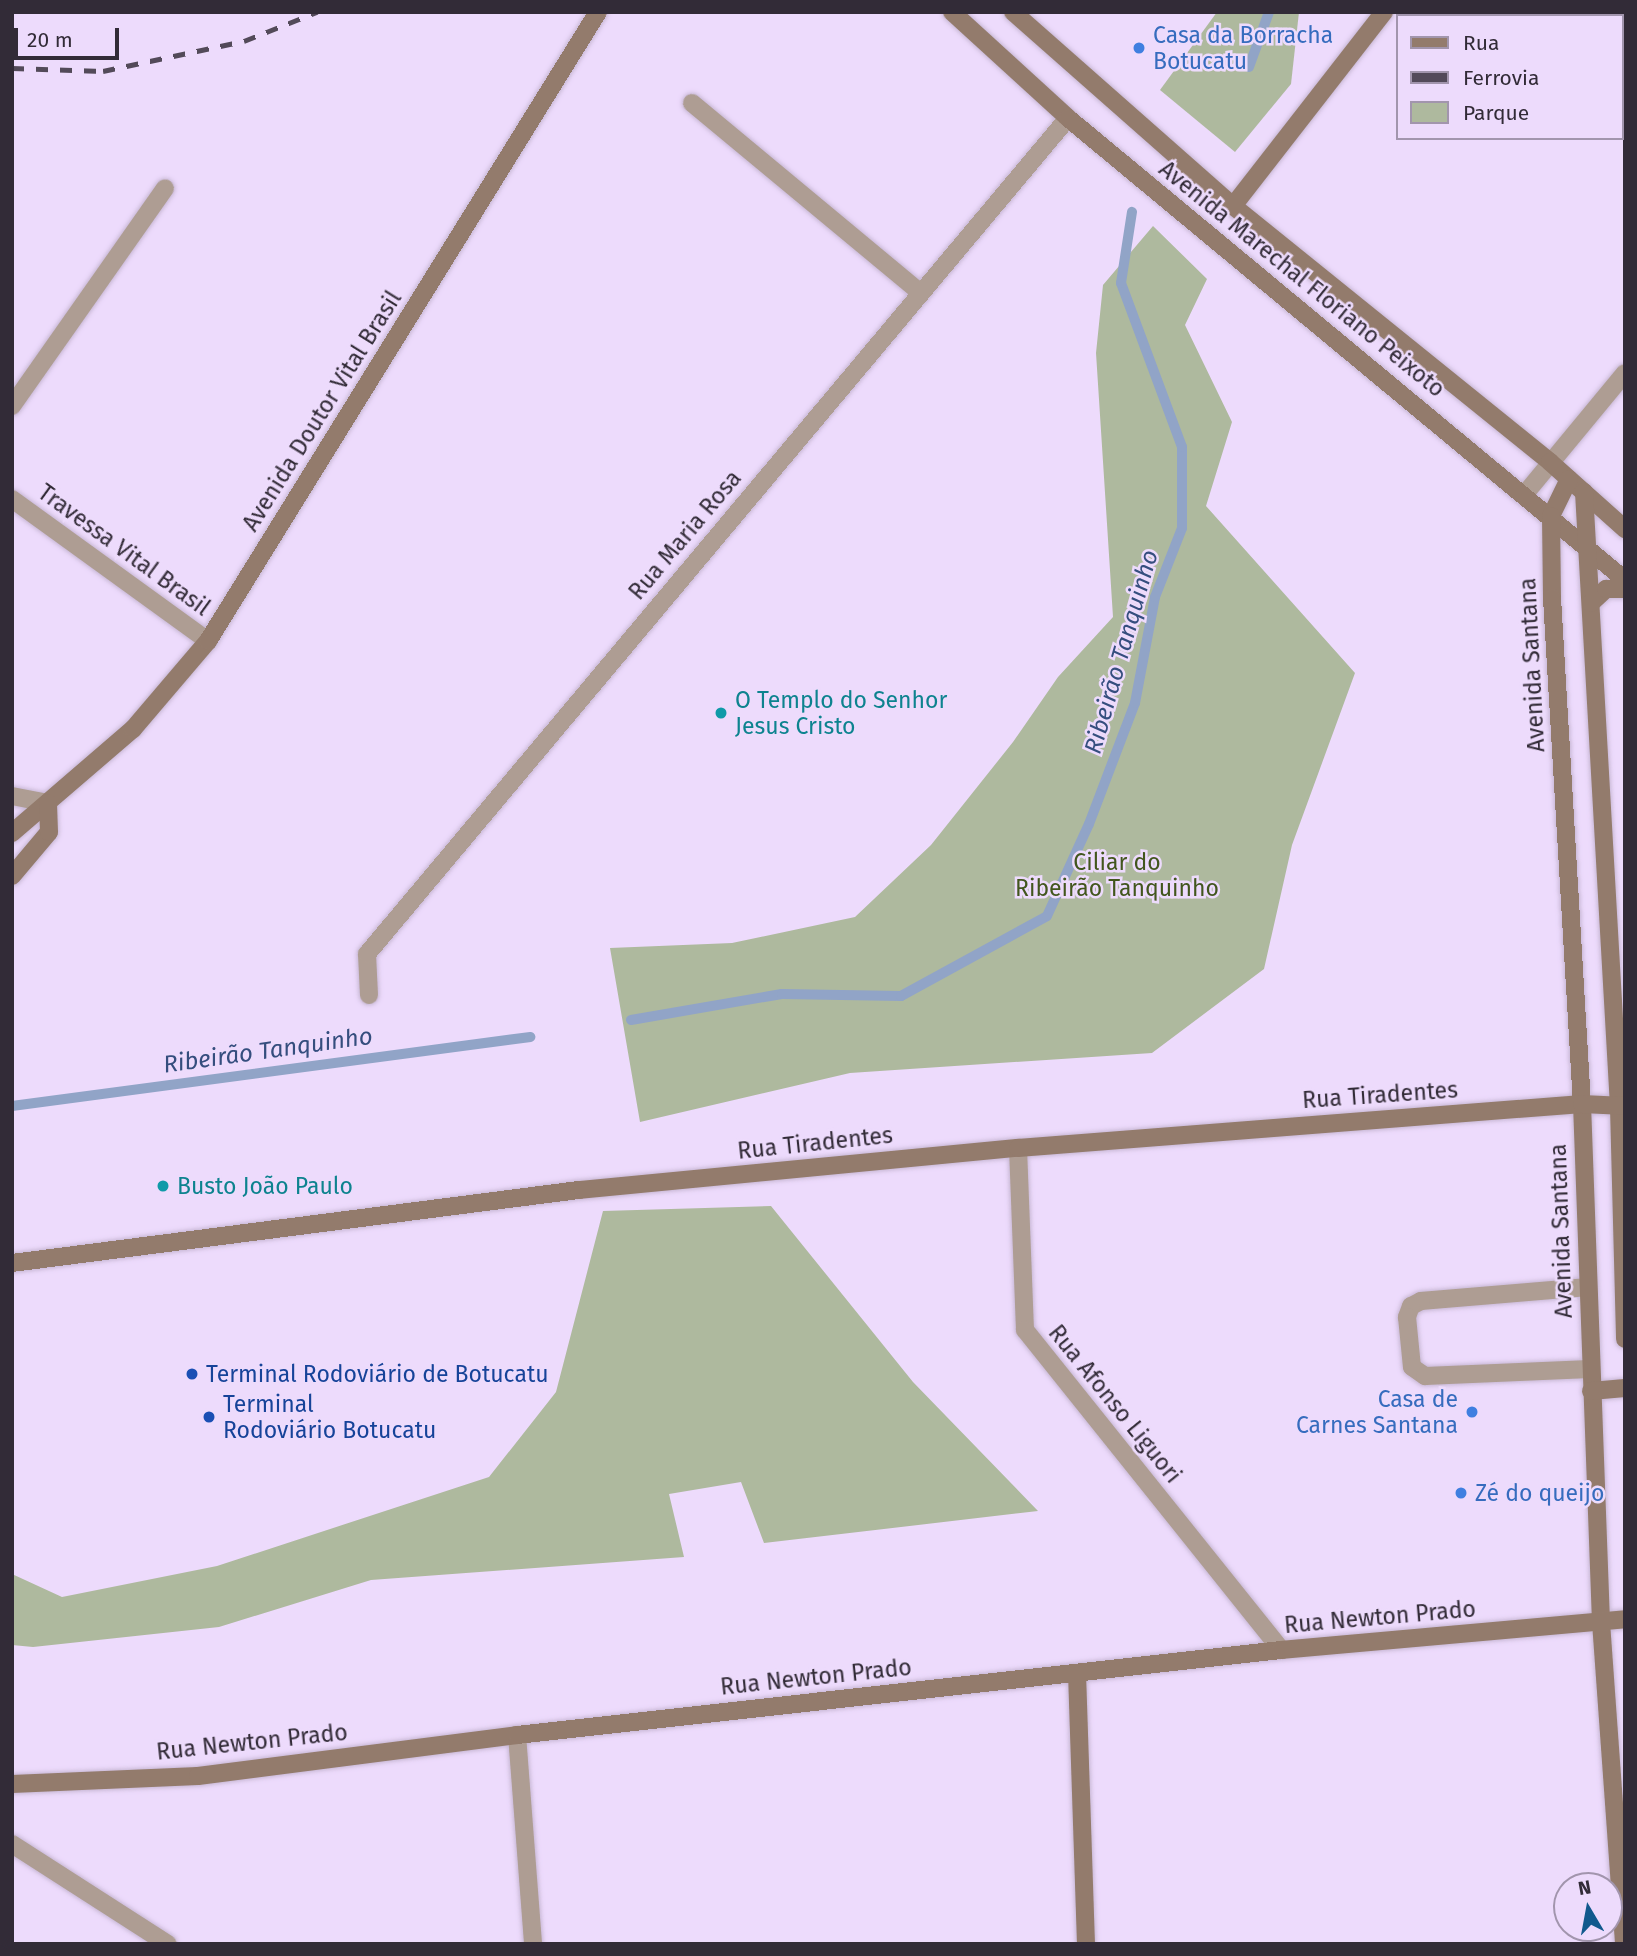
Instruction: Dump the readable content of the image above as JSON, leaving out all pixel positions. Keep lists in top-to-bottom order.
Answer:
{
  "streets": {
    "main road": [
      "Avenida Marechal Floriano Peixoto",
      "Avenida Doutor Vital Brasil",
      "Avenida Santana",
      "Rua Tiradentes",
      "Rua Newton Prado"
    ],
    "street": ["Rua Maria Rosa", "Travessa Vital Brasil", "Rua Afonso Liguori"]
  },
  "crossings": [
    ["Avenida Marechal Floriano Peixoto", "Rua Maria Rosa"],
    ["Avenida Marechal Floriano Peixoto", "Avenida Santana"],
    ["Avenida Doutor Vital Brasil", "Travessa Vital Brasil"],
    ["Avenida Santana", "Rua Tiradentes"],
    ["Avenida Santana", "Rua Newton Prado"],
    ["Rua Tiradentes", "Rua Afonso Liguori"],
    ["Rua Afonso Liguori", "Rua Newton Prado"]
  ],
  "water": ["Ribeirão Tanquinho"],
  "parks": ["Ciliar do Ribeirão Tanquinho"],
  "places": [
    "Casa da Borracha Botucatu",
    "O Templo do Senhor Jesus Cristo",
    "Busto João Paulo",
    "Terminal Rodoviário de Botucatu",
    "Casa de Carnes Santana",
    "Terminal Rodoviário Botucatu",
    "Zé do queijo"
  ],
  "legend": ["Rua", "Ferrovia", "Parque"],
  "scale_bar": "20 m",
  "north": "top"
}
